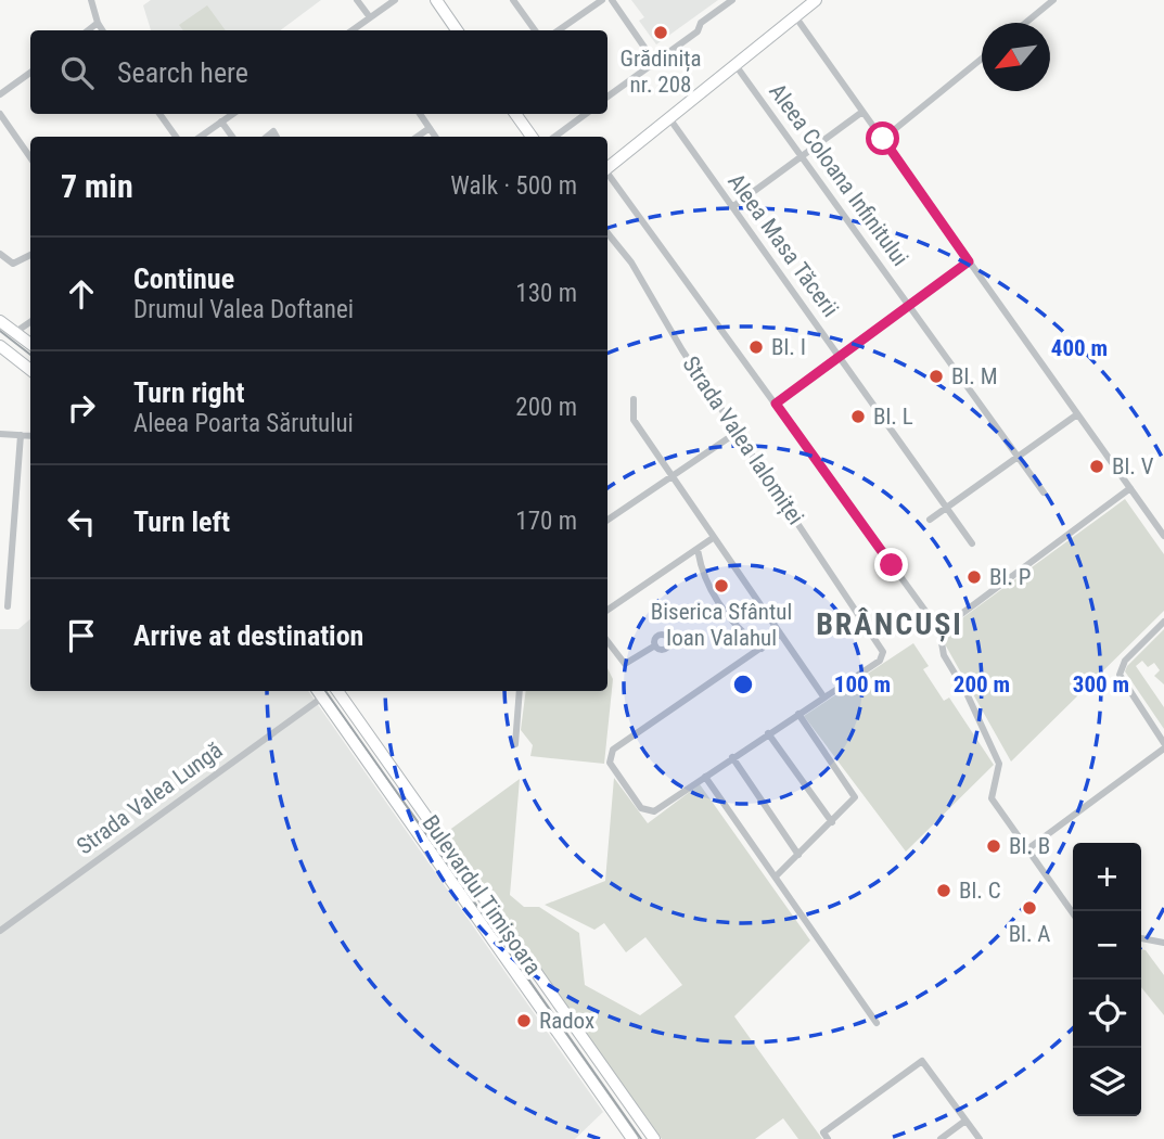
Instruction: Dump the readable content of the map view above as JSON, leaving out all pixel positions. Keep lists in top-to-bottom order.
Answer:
{
  "streets": {
    "main road": ["Bulevardul Timișoara"],
    "street": [
      "Aleea Coloana Infinitului",
      "Aleea Masa Tăcerii",
      "Strada Valea Ialomiței",
      "Strada Valea Lungă"
    ]
  },
  "crossings": [
    ["Strada Valea Lungă", "Bulevardul Timișoara"]
  ],
  "districts": ["BRÂNCUȘI"],
  "places": [
    "Grădinița nr. 208",
    "Bl. I",
    "Bl. M",
    "Bl. L",
    "Bl. V",
    "Bl. P",
    "Biserica Sfântul Ioan Valahul",
    "Bl. B",
    "Bl. C",
    "Bl. A",
    "Radox"
  ],
  "north": "bottom left",
  "page": {
    "search": "Search here",
    "heading": ["7 min", "Walk · 500 m"],
    "list": [
      ["Continue", "Drumul Valea Doftanei", "130 m"],
      ["Turn right", "Aleea Poarta Sărutului", "200 m"],
      ["Turn left", "170 m"],
      "Arrive at destination"
    ],
    "map_buttons": ["+", "−"]
  },
  "rings": [
    "400 m",
    "100 m",
    "200 m",
    "300 m"
  ]
}
